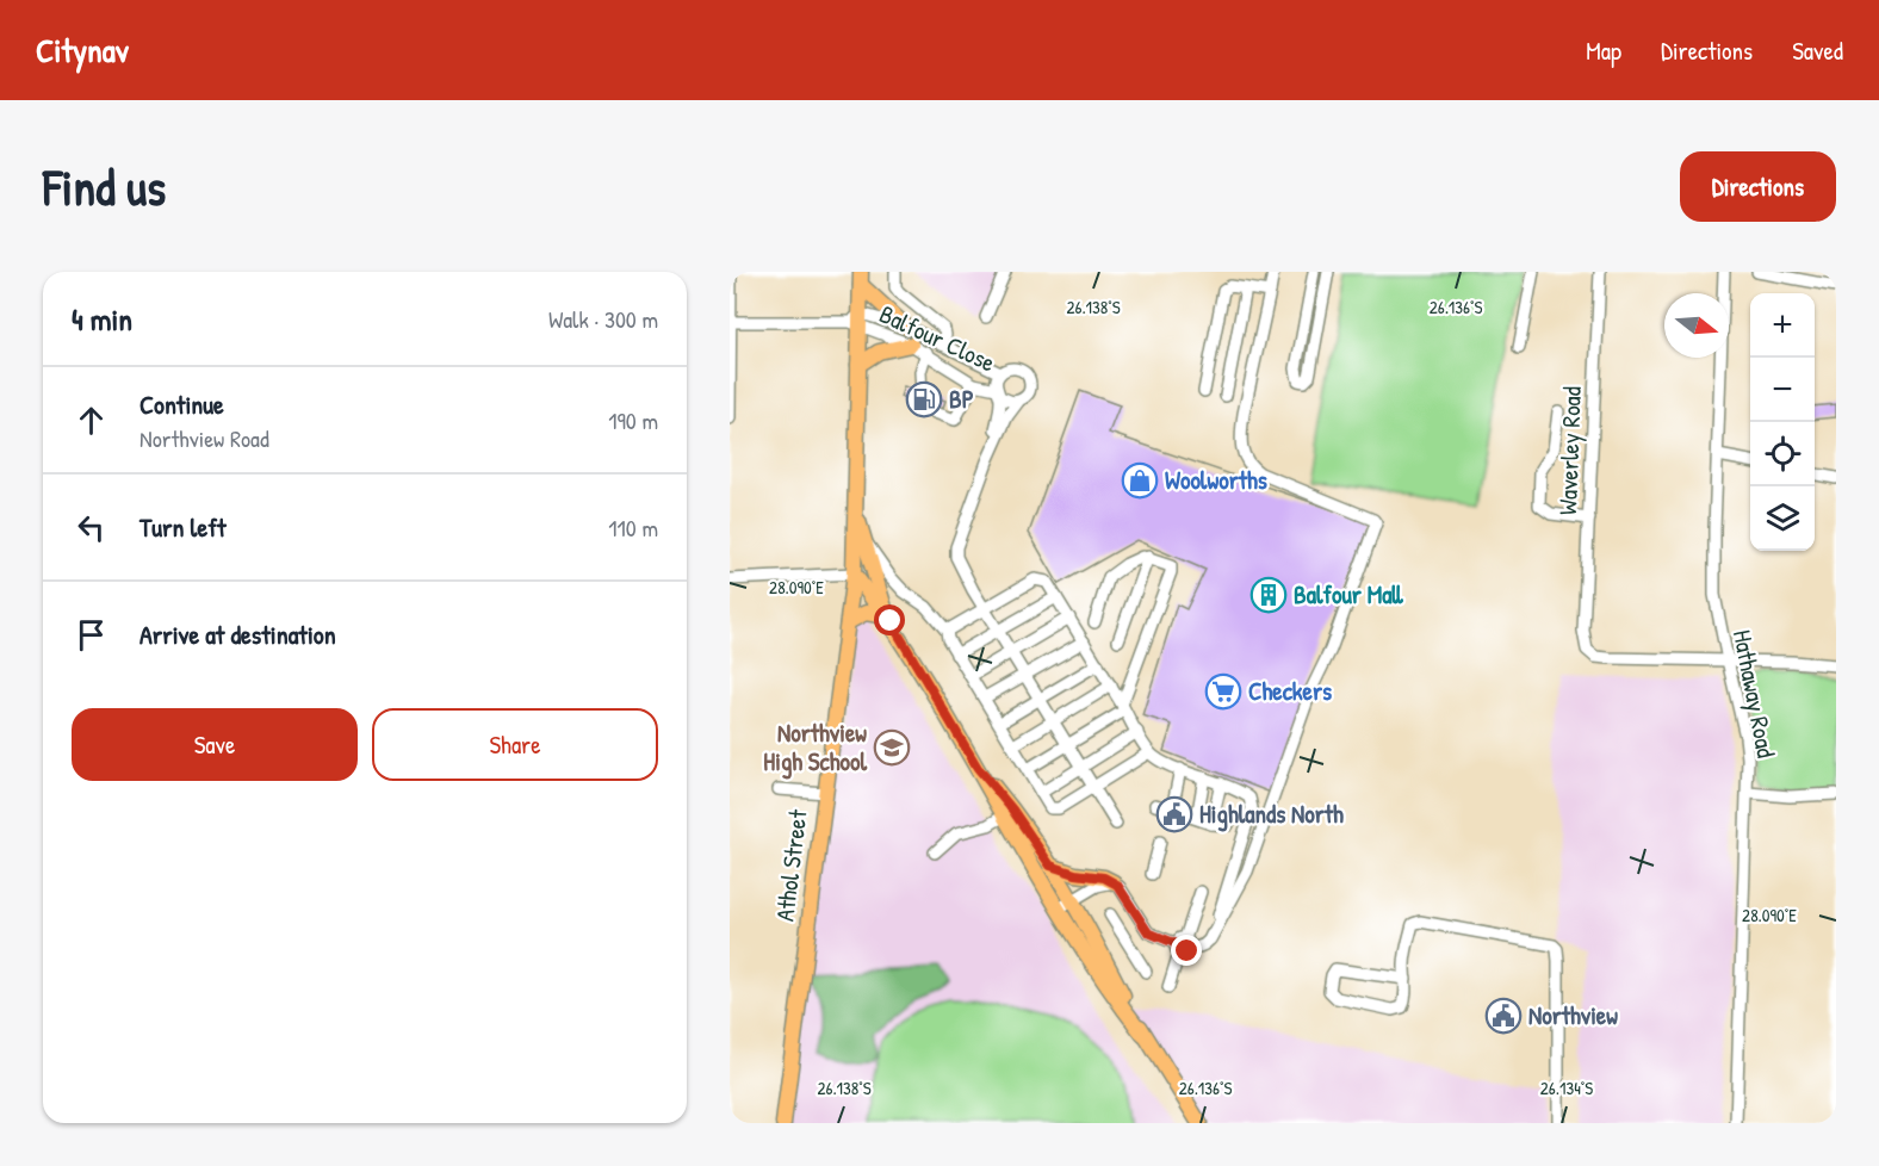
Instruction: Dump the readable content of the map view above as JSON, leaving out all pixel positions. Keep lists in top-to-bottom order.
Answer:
{
  "streets": {
    "main road": ["Athol Street"],
    "street": ["Balfour Close", "Waverley Road", "Hathaway Road"]
  },
  "crossings": [
    ["Balfour Close", "Athol Street"],
    ["Waverley Road", "Hathaway Road"]
  ],
  "places": {
    "fuel station": ["BP"],
    "shop": ["Woolworths"],
    "building": ["Balfour Mall"],
    "supermarket": ["Checkers"],
    "school or university": ["Northview High School"],
    "public building": ["Highlands North", "Northview"]
  },
  "north": "right",
  "page": {
    "header": "Citynav",
    "nav": ["Map", "Directions", "Saved"],
    "buttons": [
      "Directions",
      ["Save", "Share"]
    ],
    "title": "Find us",
    "heading": ["4 min", "Walk · 300 m"],
    "map_buttons": ["+", "−"],
    "list": [
      ["Continue", "Northview Road", "190 m"],
      ["Turn left", "110 m"],
      "Arrive at destination"
    ]
  },
  "coordinates": [
    "26.138°S",
    "26.136°S",
    "28.090°E",
    "26.134°S"
  ]
}
